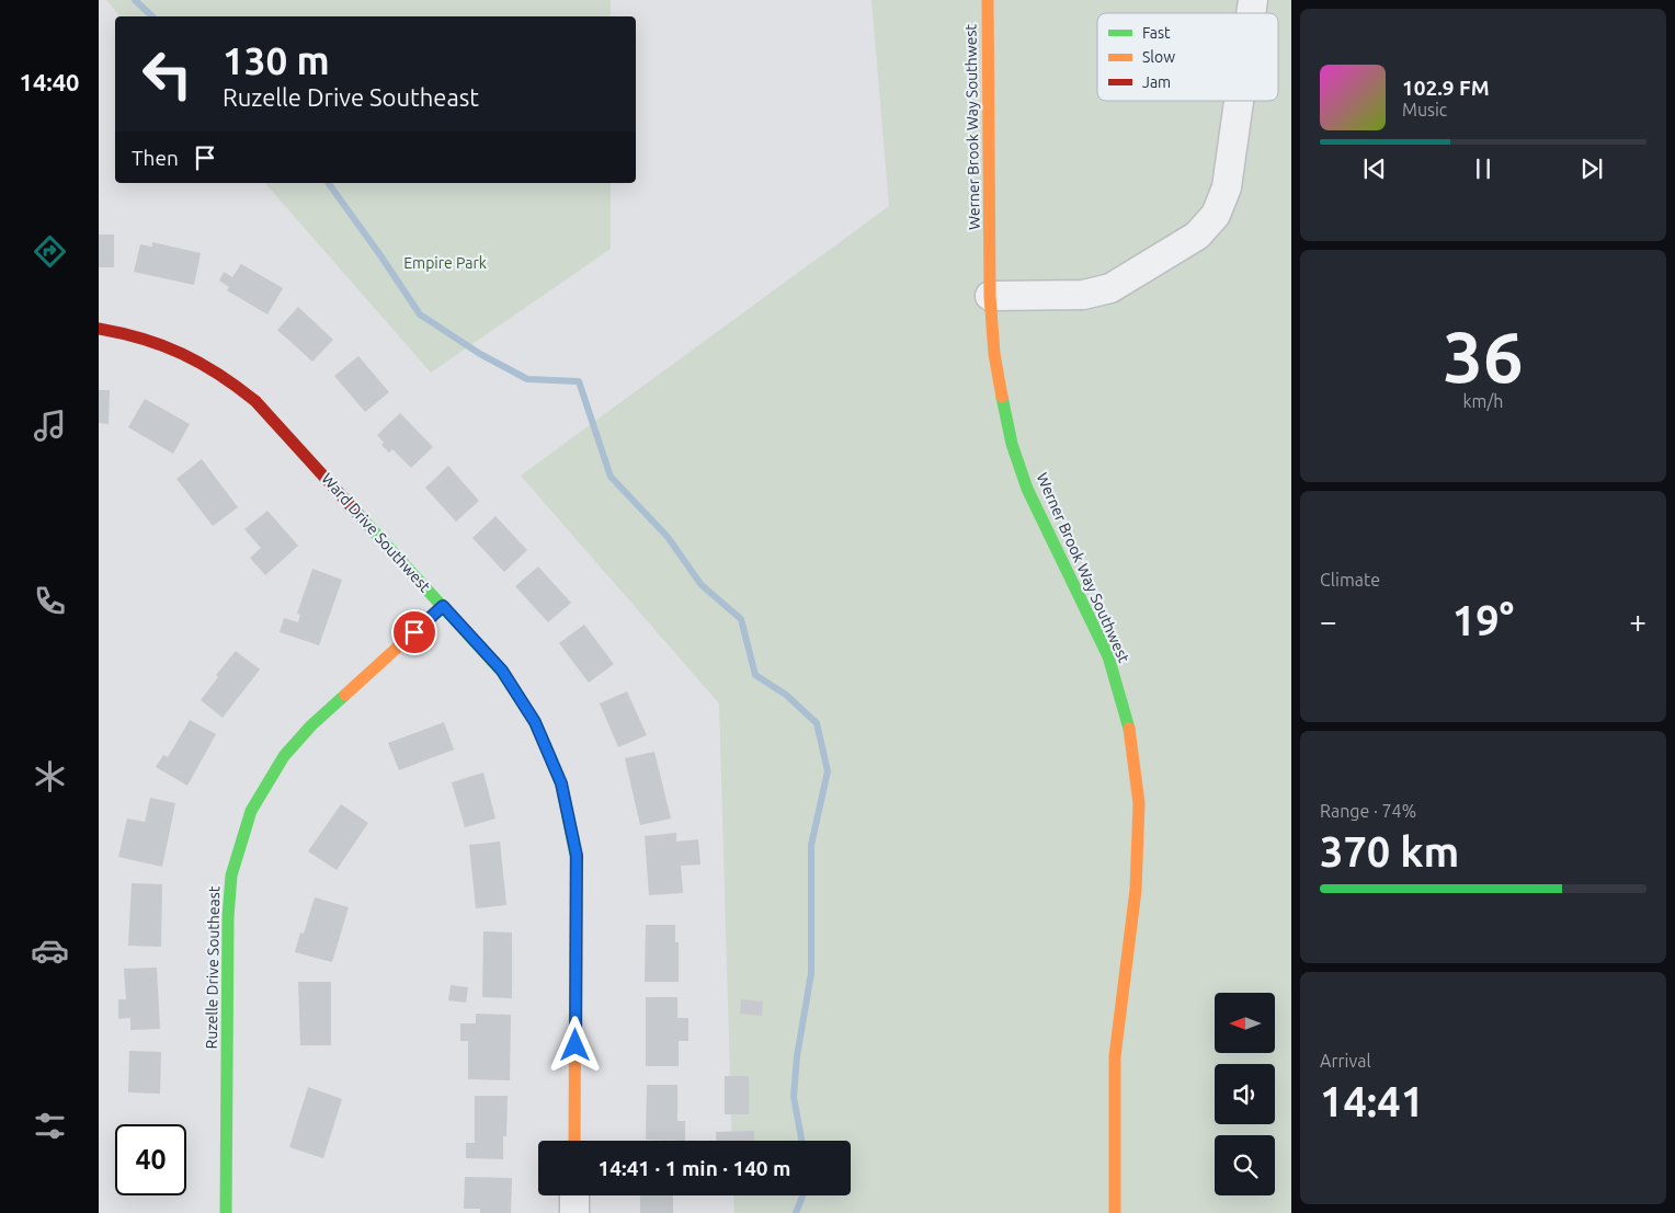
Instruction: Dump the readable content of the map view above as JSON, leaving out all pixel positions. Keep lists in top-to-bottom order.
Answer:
{
  "streets": {
    "street": ["Werner Brook Way Southwest", "Ward Drive Southwest", "Ruzelle Drive Southeast"]
  },
  "crossings": [
    ["Ward Drive Southwest", "Ruzelle Drive Southeast"]
  ],
  "parks": ["Empire Park"],
  "legend": ["Fast", "Slow", "Jam"],
  "north": "left",
  "page": {
    "tabs": "14:40",
    "turn": ["130 m", "Ruzelle Drive Southeast"],
    "song": ["102.9 FM", "Music"],
    "then": "Then",
    "tile": [
      ["36", "km/h"],
      "Climate",
      ["Range · 74%", "370 km"],
      ["Arrival", "14:41"]
    ],
    "heat": ["−", "19°", "+"],
    "limit": "40",
    "trip": "14:41 · 1 min · 140 m"
  }
}
